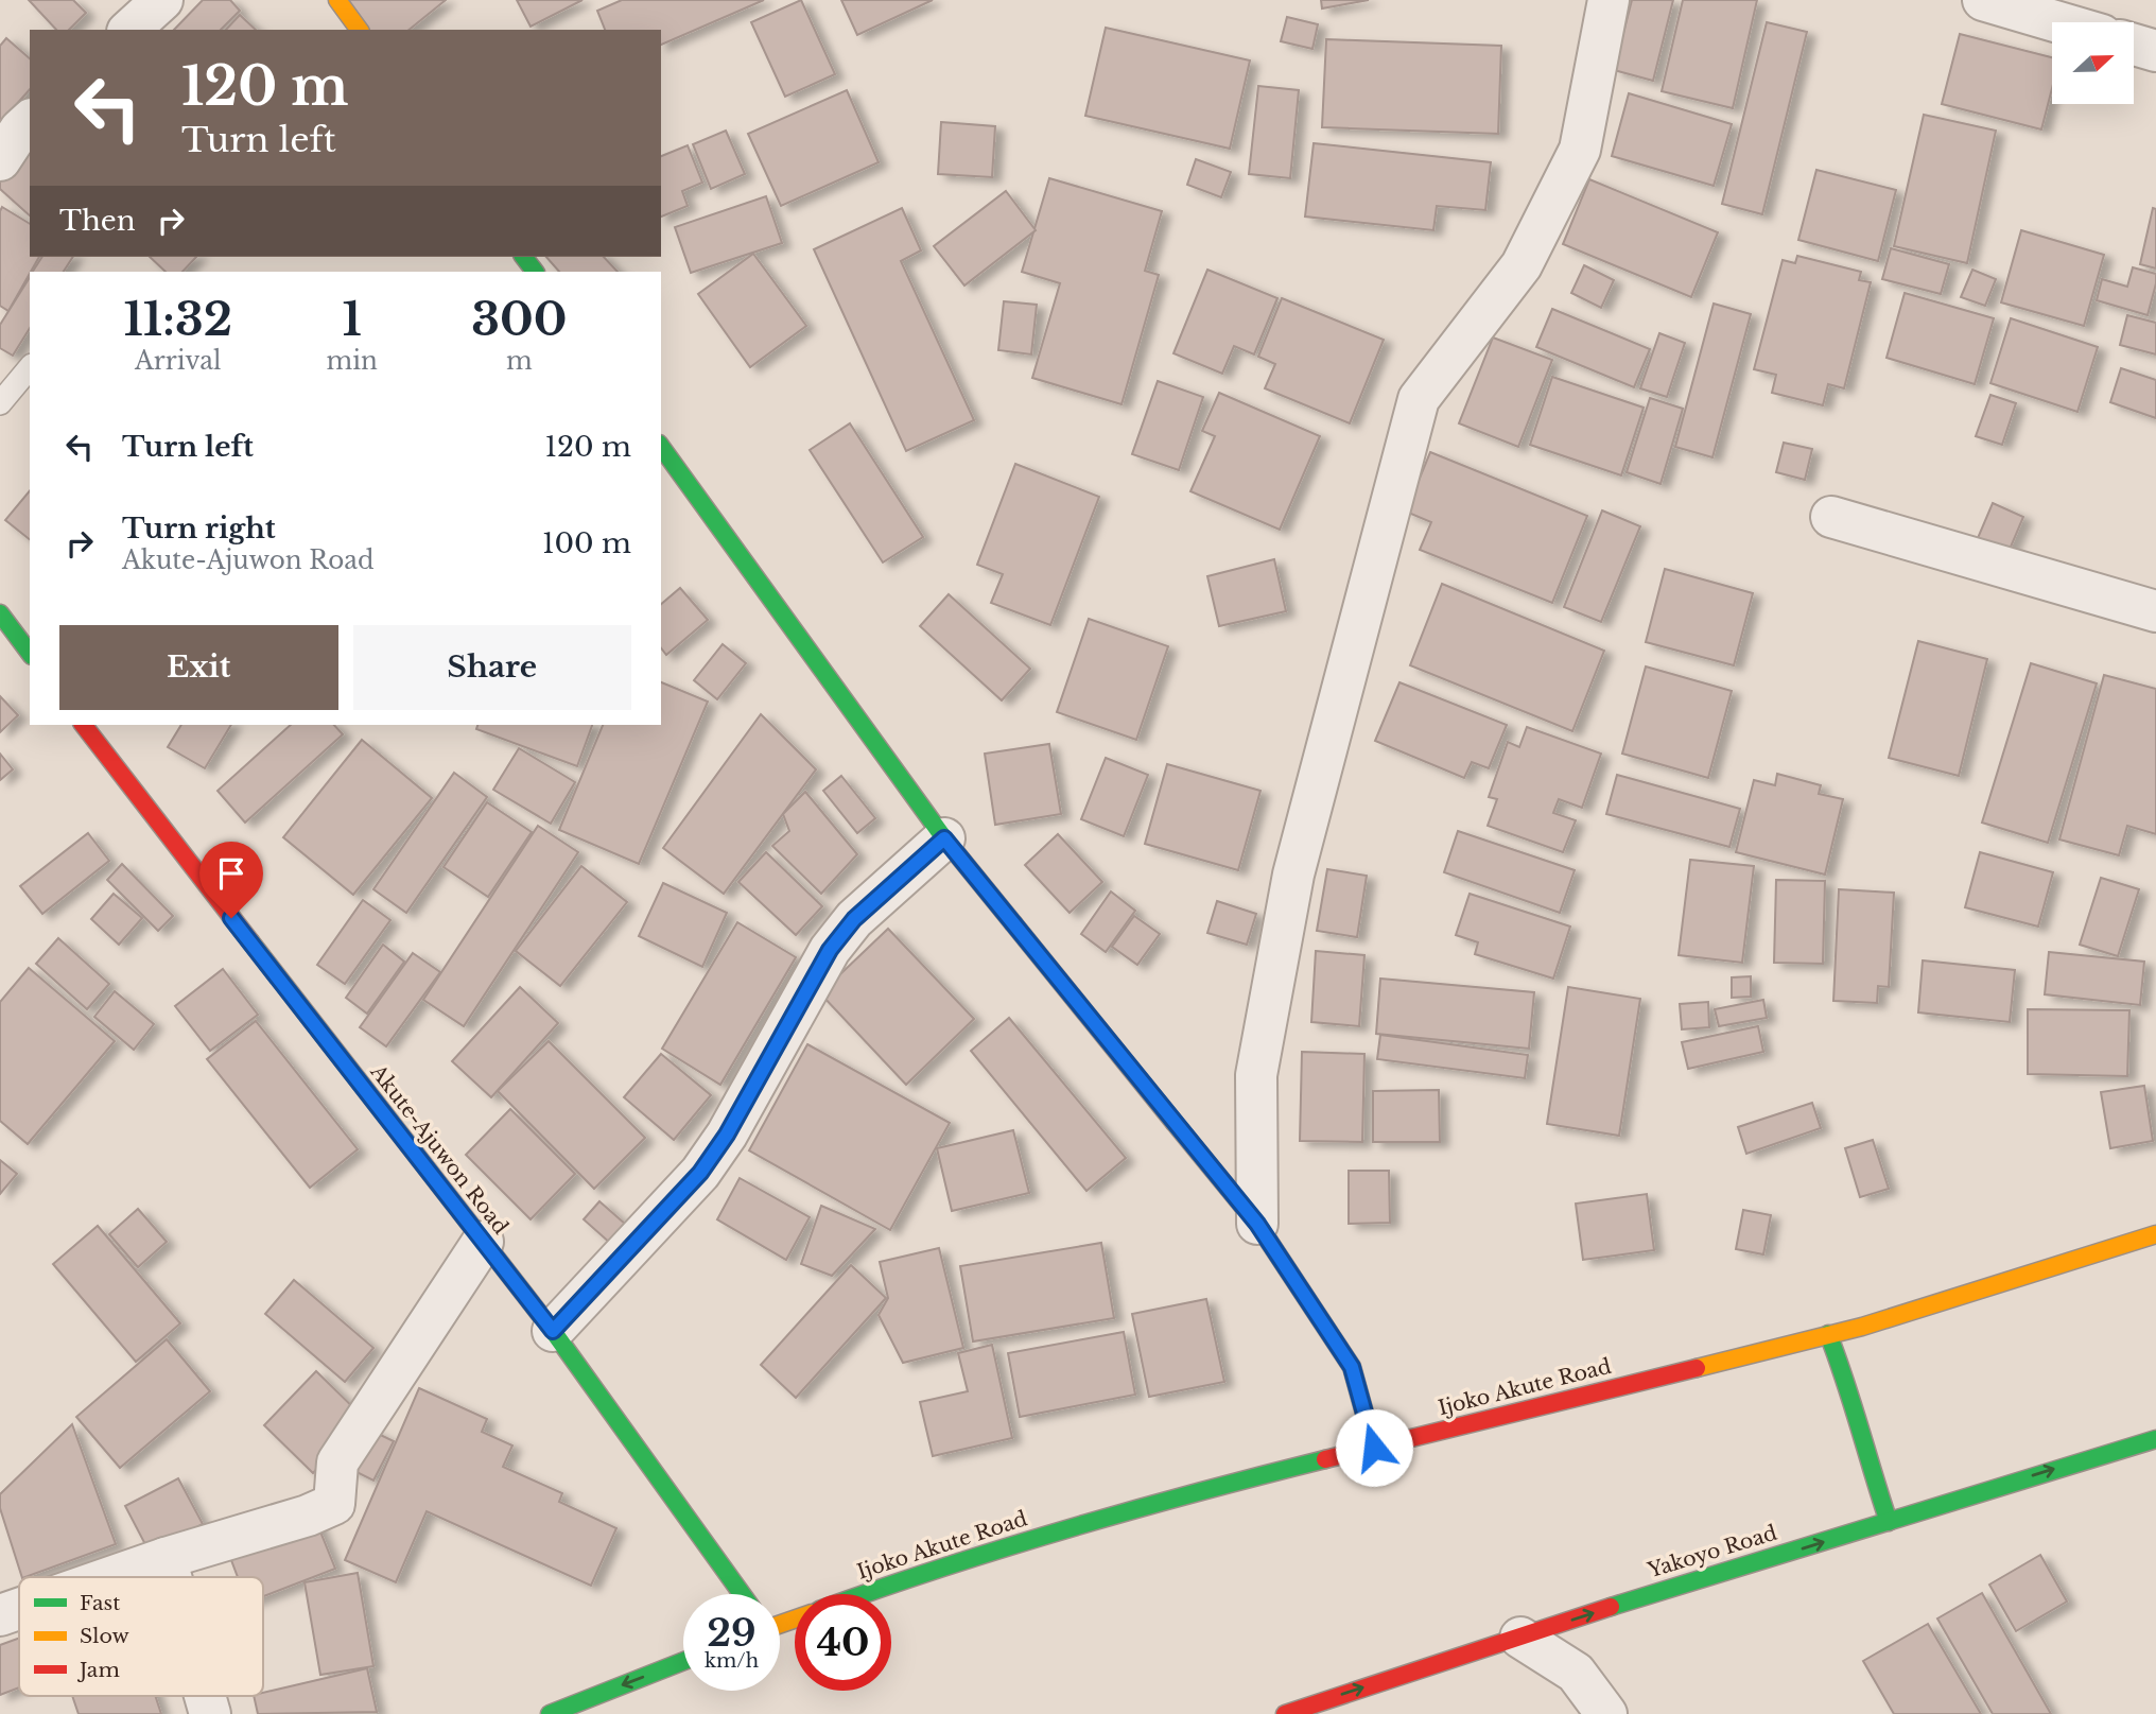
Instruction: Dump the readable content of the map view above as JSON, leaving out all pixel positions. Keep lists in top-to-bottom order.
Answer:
{
  "streets": {
    "main road": ["Akute-Ajuwon Road", "Ijoko Akute Road", "Yakoyo Road"]
  },
  "one_way": ["Yakoyo Road"],
  "legend": ["Fast", "Slow", "Jam"],
  "north": "right",
  "page": {
    "turn": ["120 m", "Turn left"],
    "then": "Then",
    "eta": [
      "11:32",
      "Arrival",
      "1",
      "min",
      "300",
      "m"
    ],
    "list": [
      {
        "name": "Turn left",
        "value": "120 m"
      },
      {
        "name": "Turn right",
        "note": "Akute-Ajuwon Road",
        "value": "100 m"
      }
    ],
    "buttons": ["Exit", "Share"],
    "speed": "29 km/h",
    "limit": "40"
  }
}
